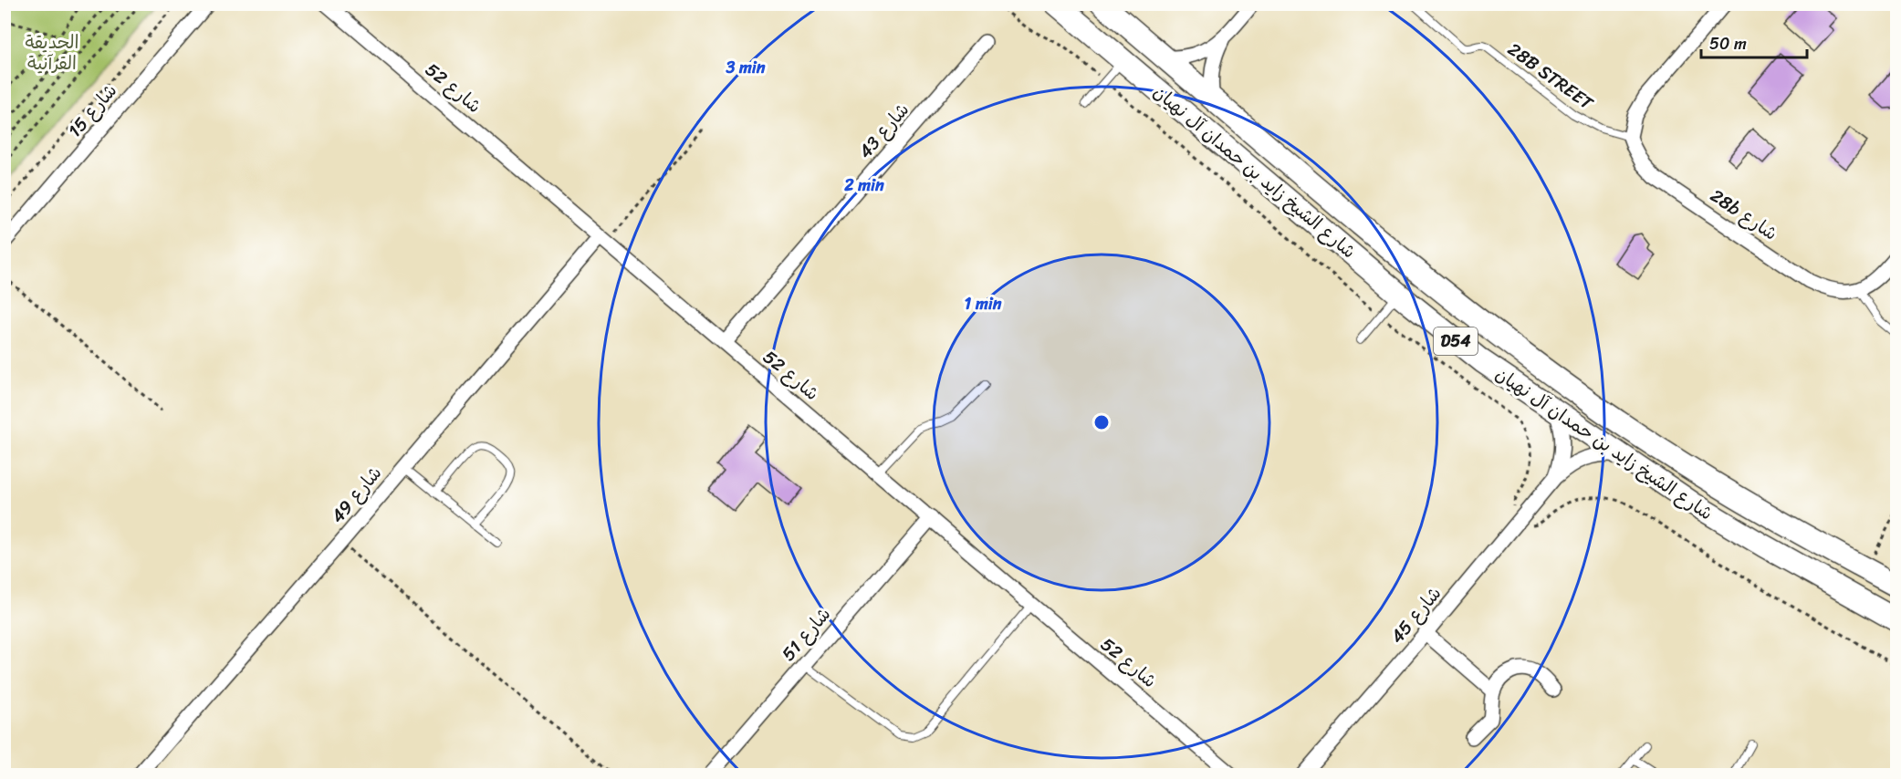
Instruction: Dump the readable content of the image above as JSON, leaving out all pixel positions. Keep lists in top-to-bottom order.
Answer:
{
  "streets": {
    "main road": ["شارع الشيخ زايد بن حمدان آل نهيان", "D54"],
    "street": [
      "شارع 52",
      "شارع 15",
      "شارع 43",
      "28b شارع",
      "شارع 49",
      "شارع 45",
      "شارع 51"
    ],
    "lane": ["28B STREET"]
  },
  "crossings": [
    ["28B STREET", "28b شارع"],
    ["شارع 52", "شارع 43"],
    ["شارع 52", "شارع 49"],
    ["شارع 52", "شارع 51"],
    ["شارع الشيخ زايد بن حمدان آل نهيان", "شارع 45"]
  ],
  "parks": ["الحديقة القرآنية"],
  "scale_bar": "50 m",
  "rings": ["3 min", "2 min", "1 min"]
}
